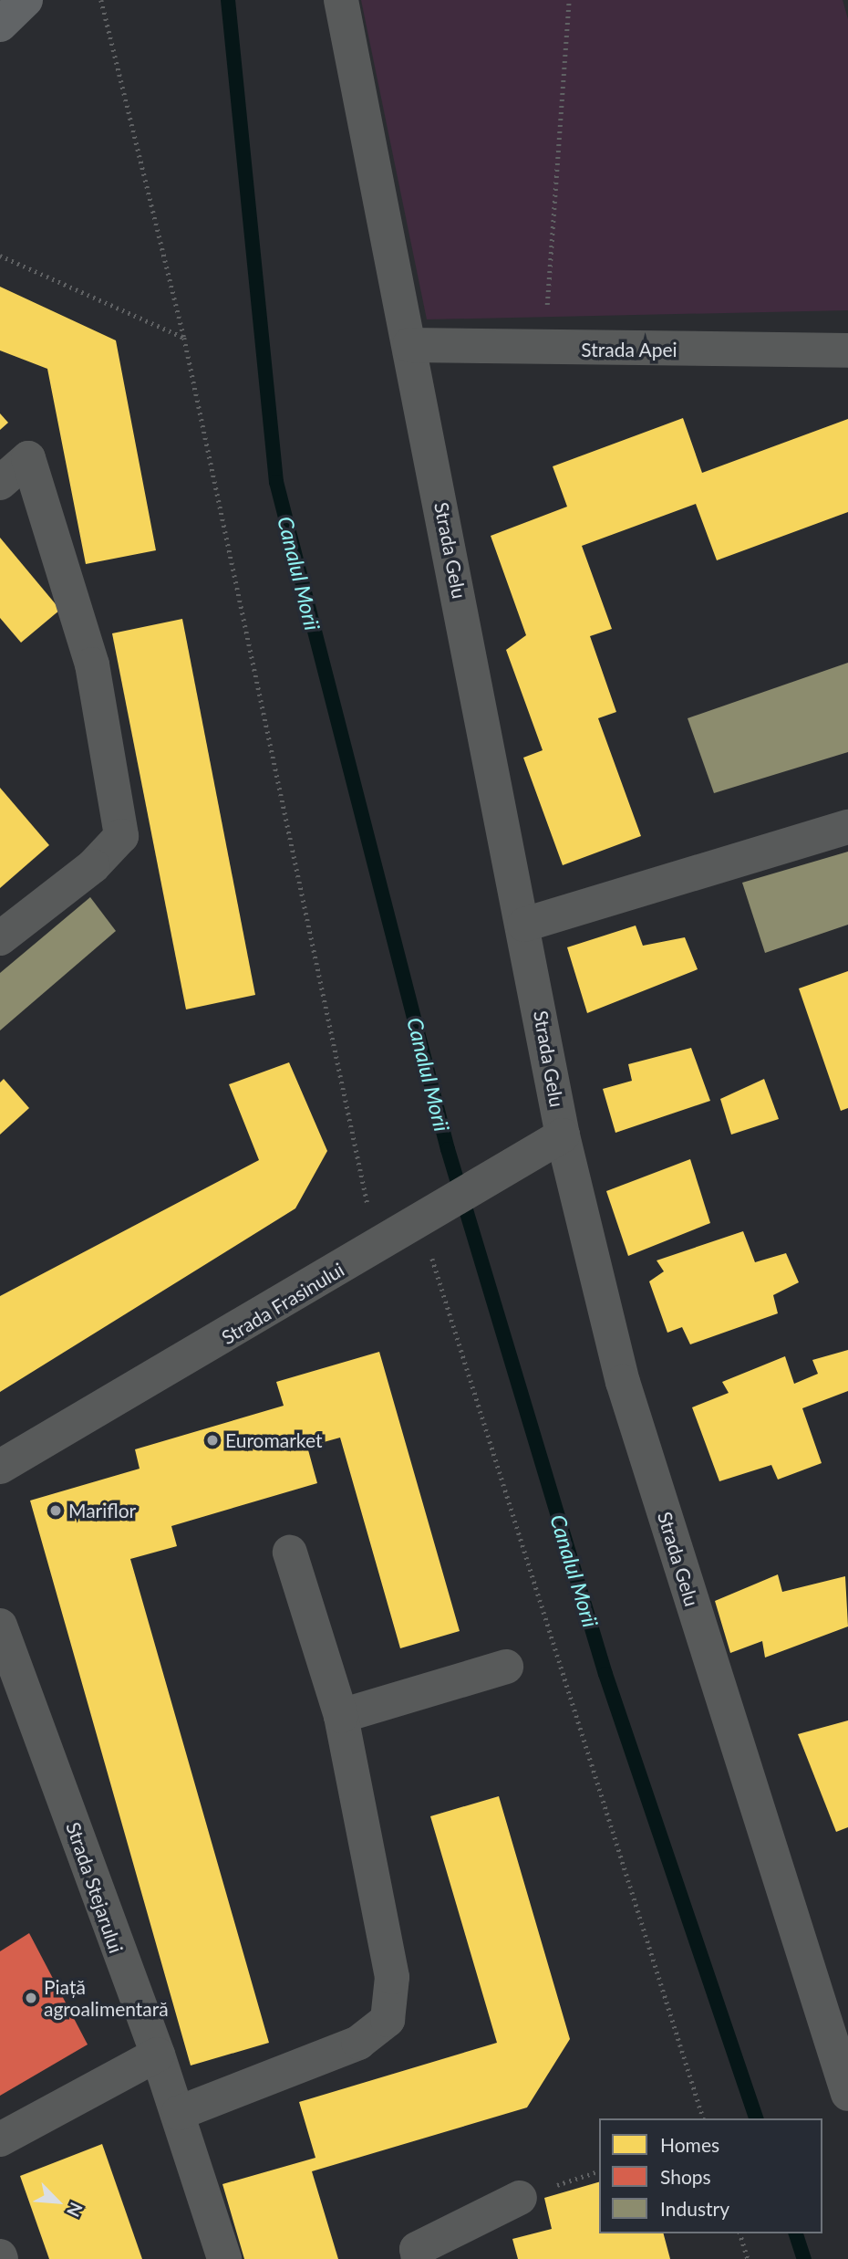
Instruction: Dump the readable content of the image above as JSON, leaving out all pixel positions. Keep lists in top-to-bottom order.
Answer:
{
  "streets": {
    "street": [
      "Strada Apei",
      "Strada Gelu",
      "Strada Frasinului",
      "Strada Stejarului"
    ]
  },
  "crossings": [
    ["Strada Apei", "Strada Gelu"],
    ["Strada Gelu", "Strada Frasinului"]
  ],
  "water": ["Canalul Morii"],
  "places": ["Euromarket", "Mariflor", "Piață agroalimentară"],
  "legend": ["Homes", "Shops", "Industry"],
  "north": "bottom right"
}
